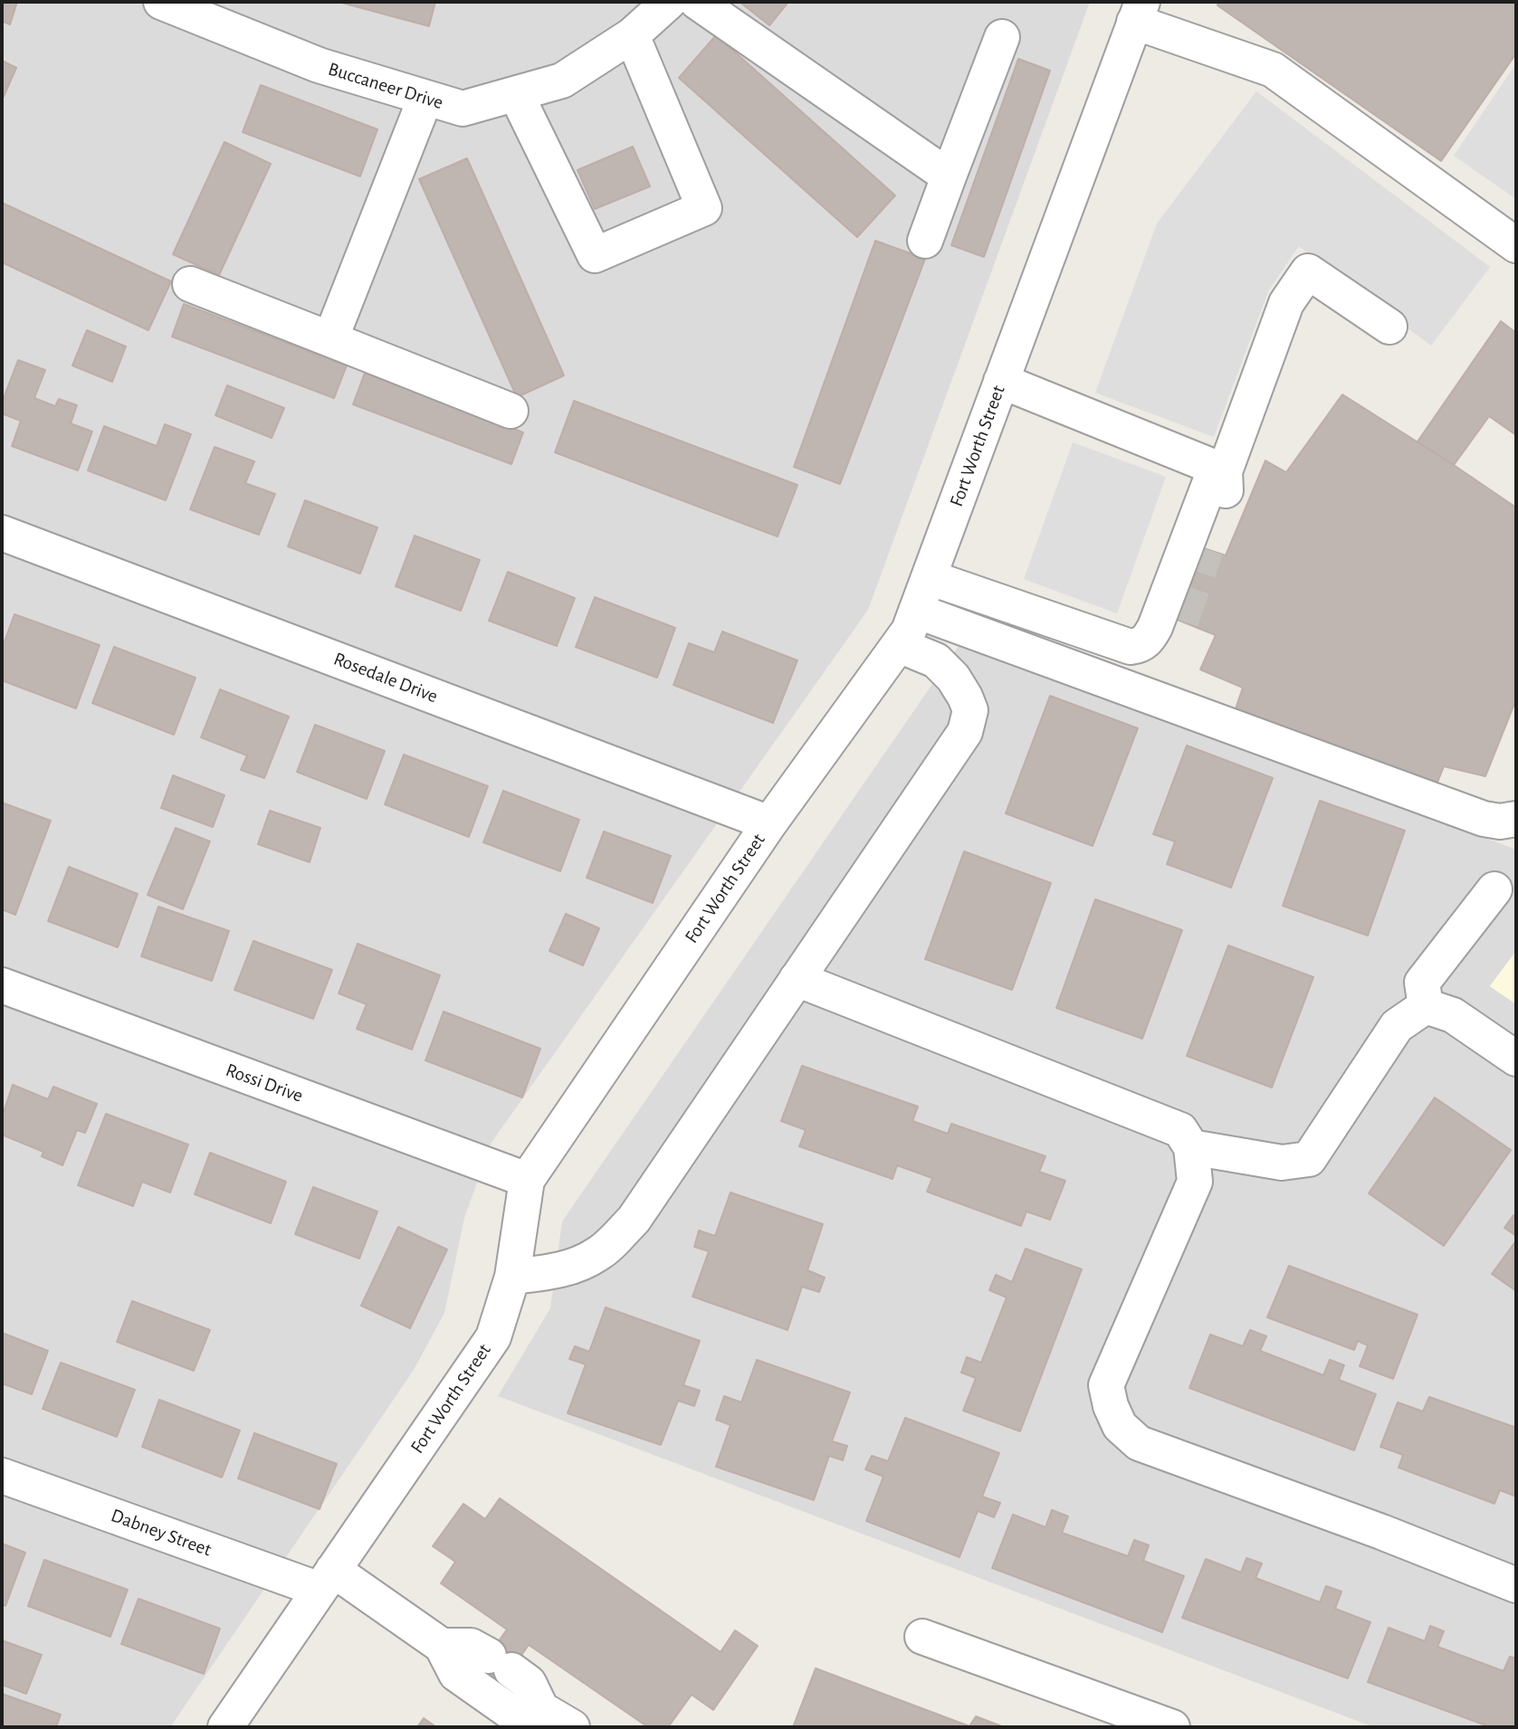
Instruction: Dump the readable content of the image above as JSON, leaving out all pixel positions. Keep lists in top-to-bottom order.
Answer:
{
  "streets": {
    "street": [
      "Buccaneer Drive",
      "Fort Worth Street",
      "Rosedale Drive",
      "Rossi Drive",
      "Dabney Street"
    ]
  },
  "crossings": [
    ["Fort Worth Street", "Rosedale Drive"],
    ["Fort Worth Street", "Rossi Drive"],
    ["Fort Worth Street", "Dabney Street"]
  ]
}
